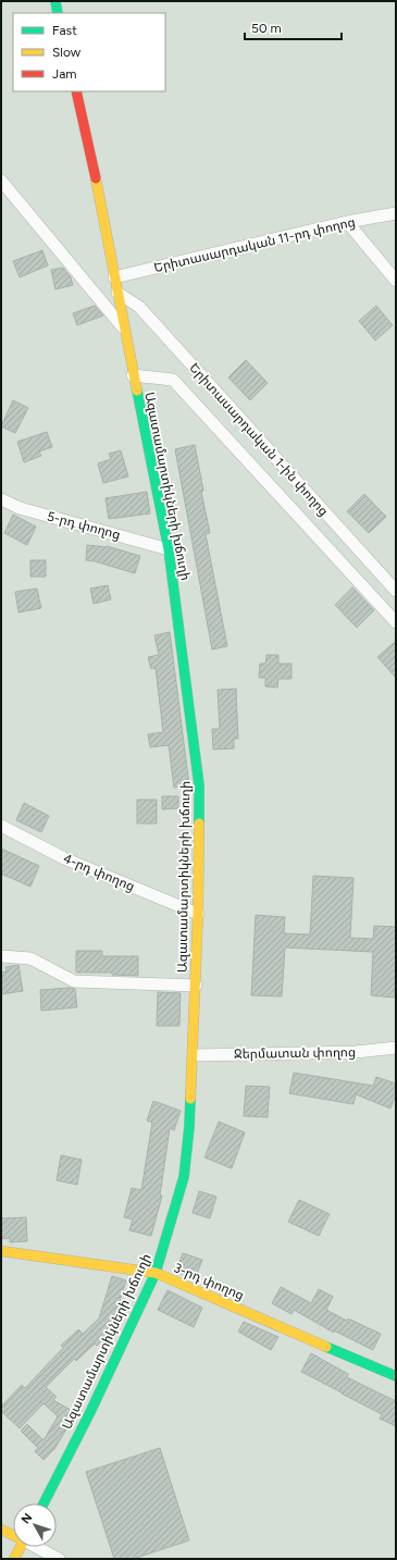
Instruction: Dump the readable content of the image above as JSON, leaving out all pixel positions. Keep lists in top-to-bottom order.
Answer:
{
  "streets": {
    "main road": ["Ազատամարտիկների խճուղի", "3-րդ փողոց"],
    "street": [
      "Երիտասարդական 11-րդ փողոց",
      "Երիտասարդական 1-ին փողոց",
      "5-րդ փողոց",
      "4-րդ փողոց",
      "Ջերմատան փողոց"
    ]
  },
  "crossings": [
    ["Երիտասարդական 11-րդ փողոց", "Ազատամարտիկների խճուղի"],
    ["Երիտասարդական 1-ին փողոց", "Ազատամարտիկների խճուղի"],
    ["Ազատամարտիկների խճուղի", "5-րդ փողոց"],
    ["Ազատամարտիկների խճուղի", "4-րդ փողոց"],
    ["Ազատամարտիկների խճուղի", "Ջերմատան փողոց"],
    ["Ազատամարտիկների խճուղի", "3-րդ փողոց"]
  ],
  "legend": ["Fast", "Slow", "Jam"],
  "scale_bar": "50 m",
  "north": "top left"
}
